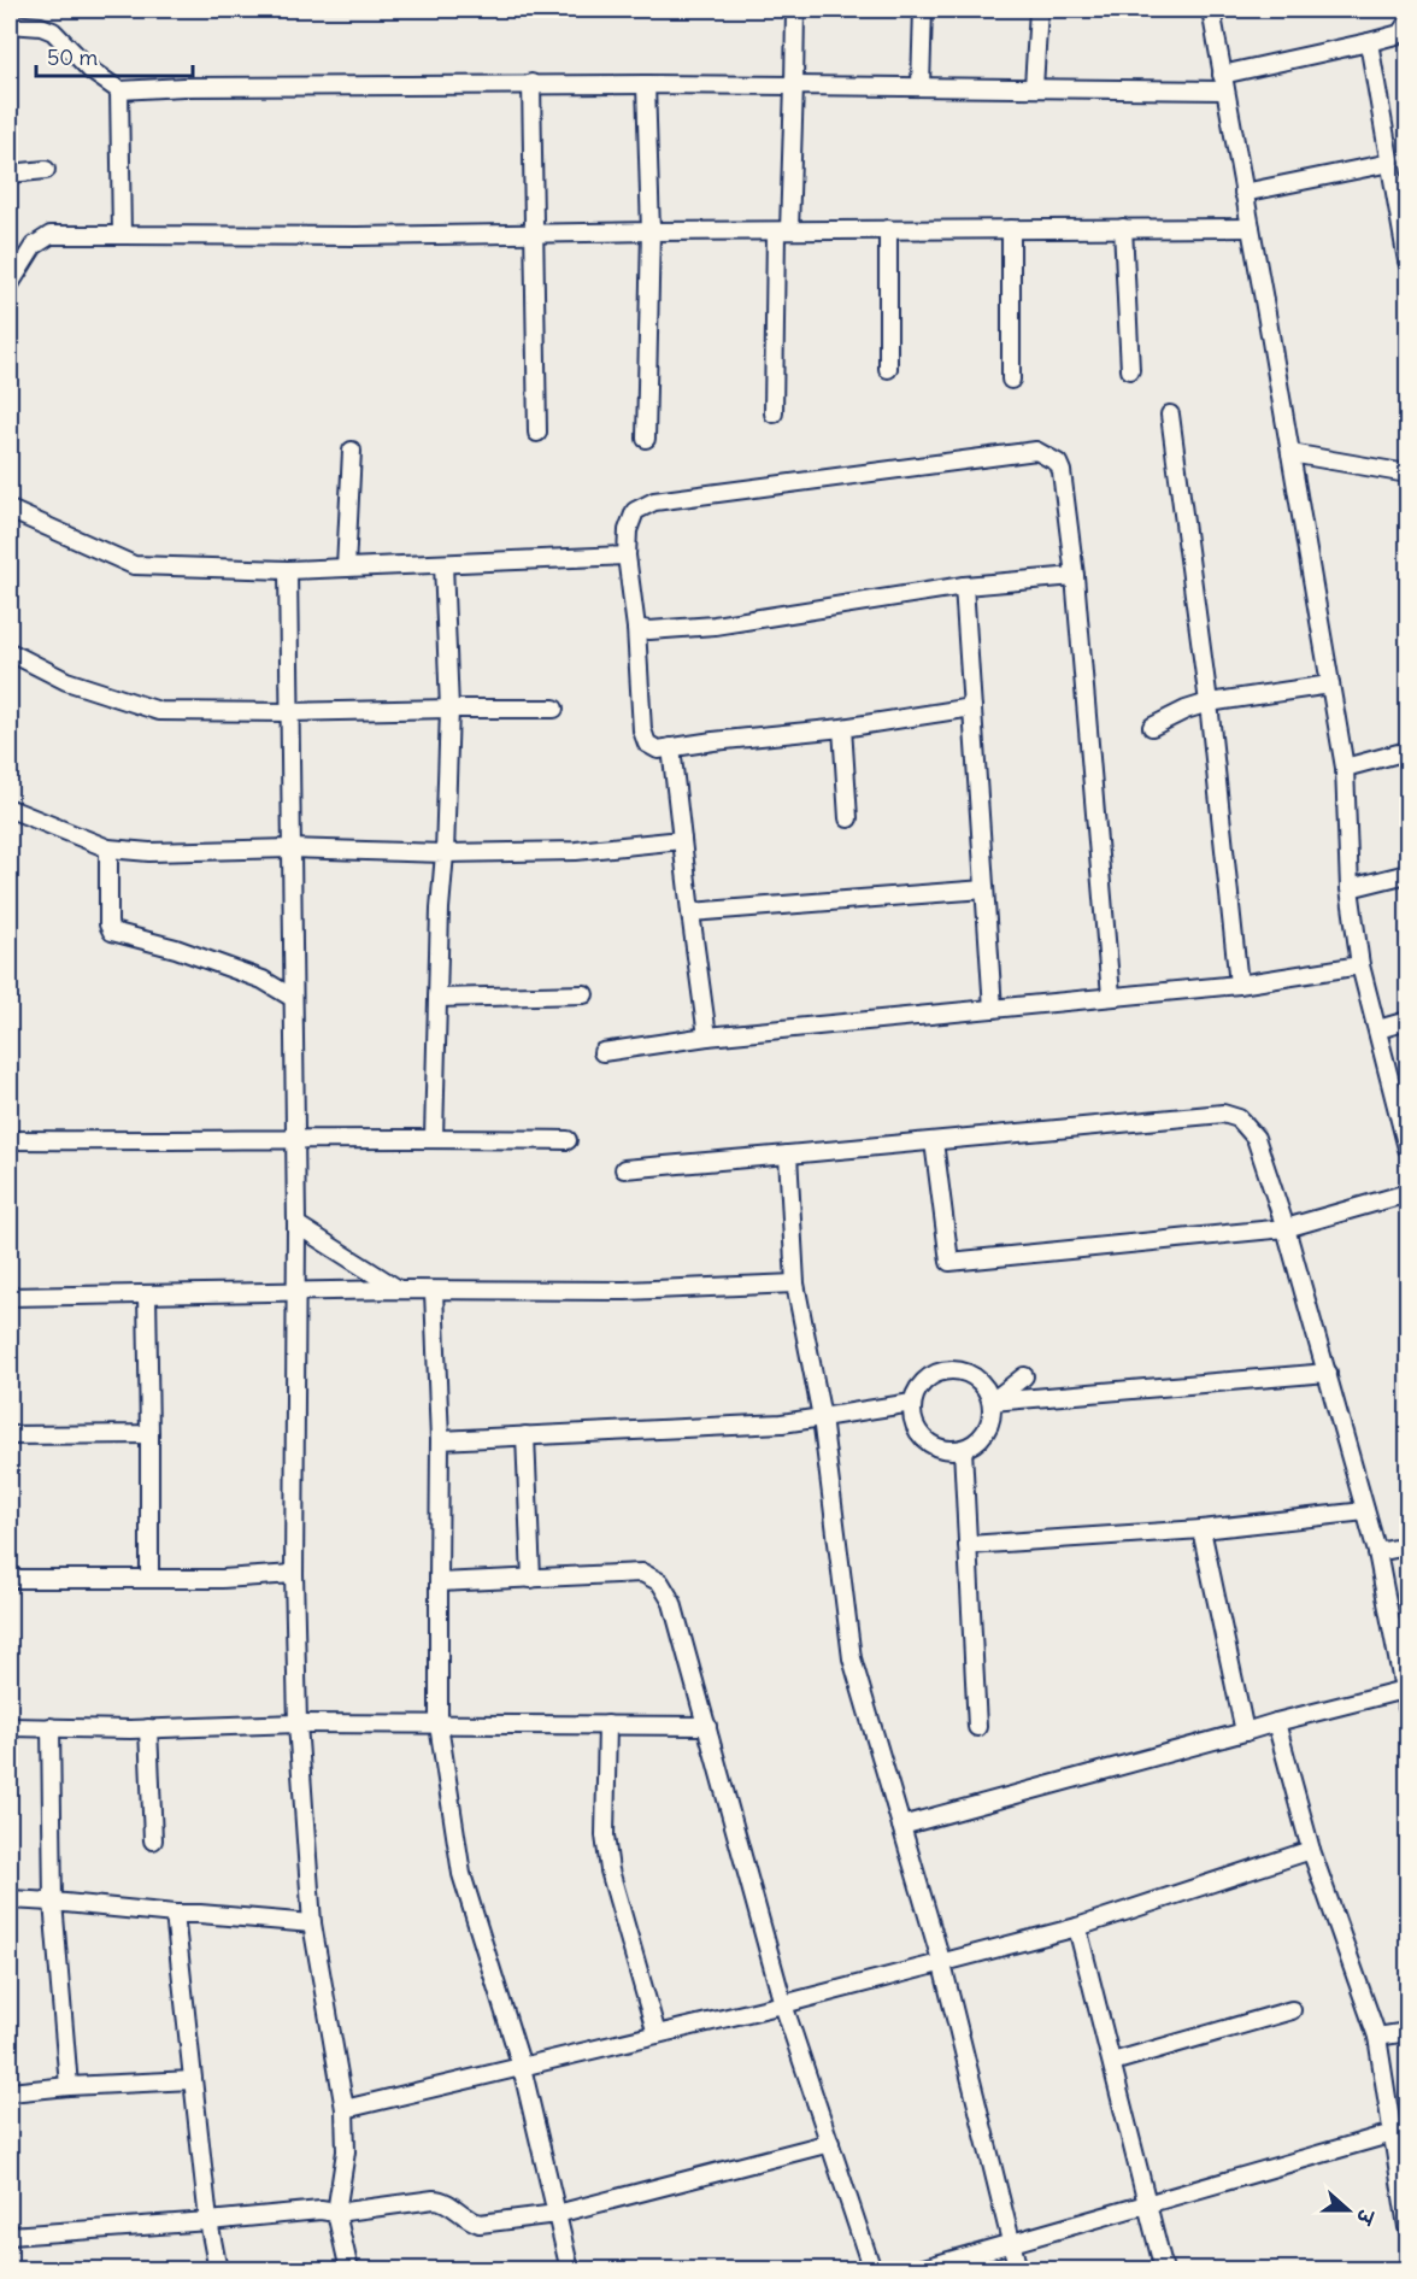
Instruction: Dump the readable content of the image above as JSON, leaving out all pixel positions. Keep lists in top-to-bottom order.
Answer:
{
  "scale_bar": "50 m",
  "north": "right"
}
